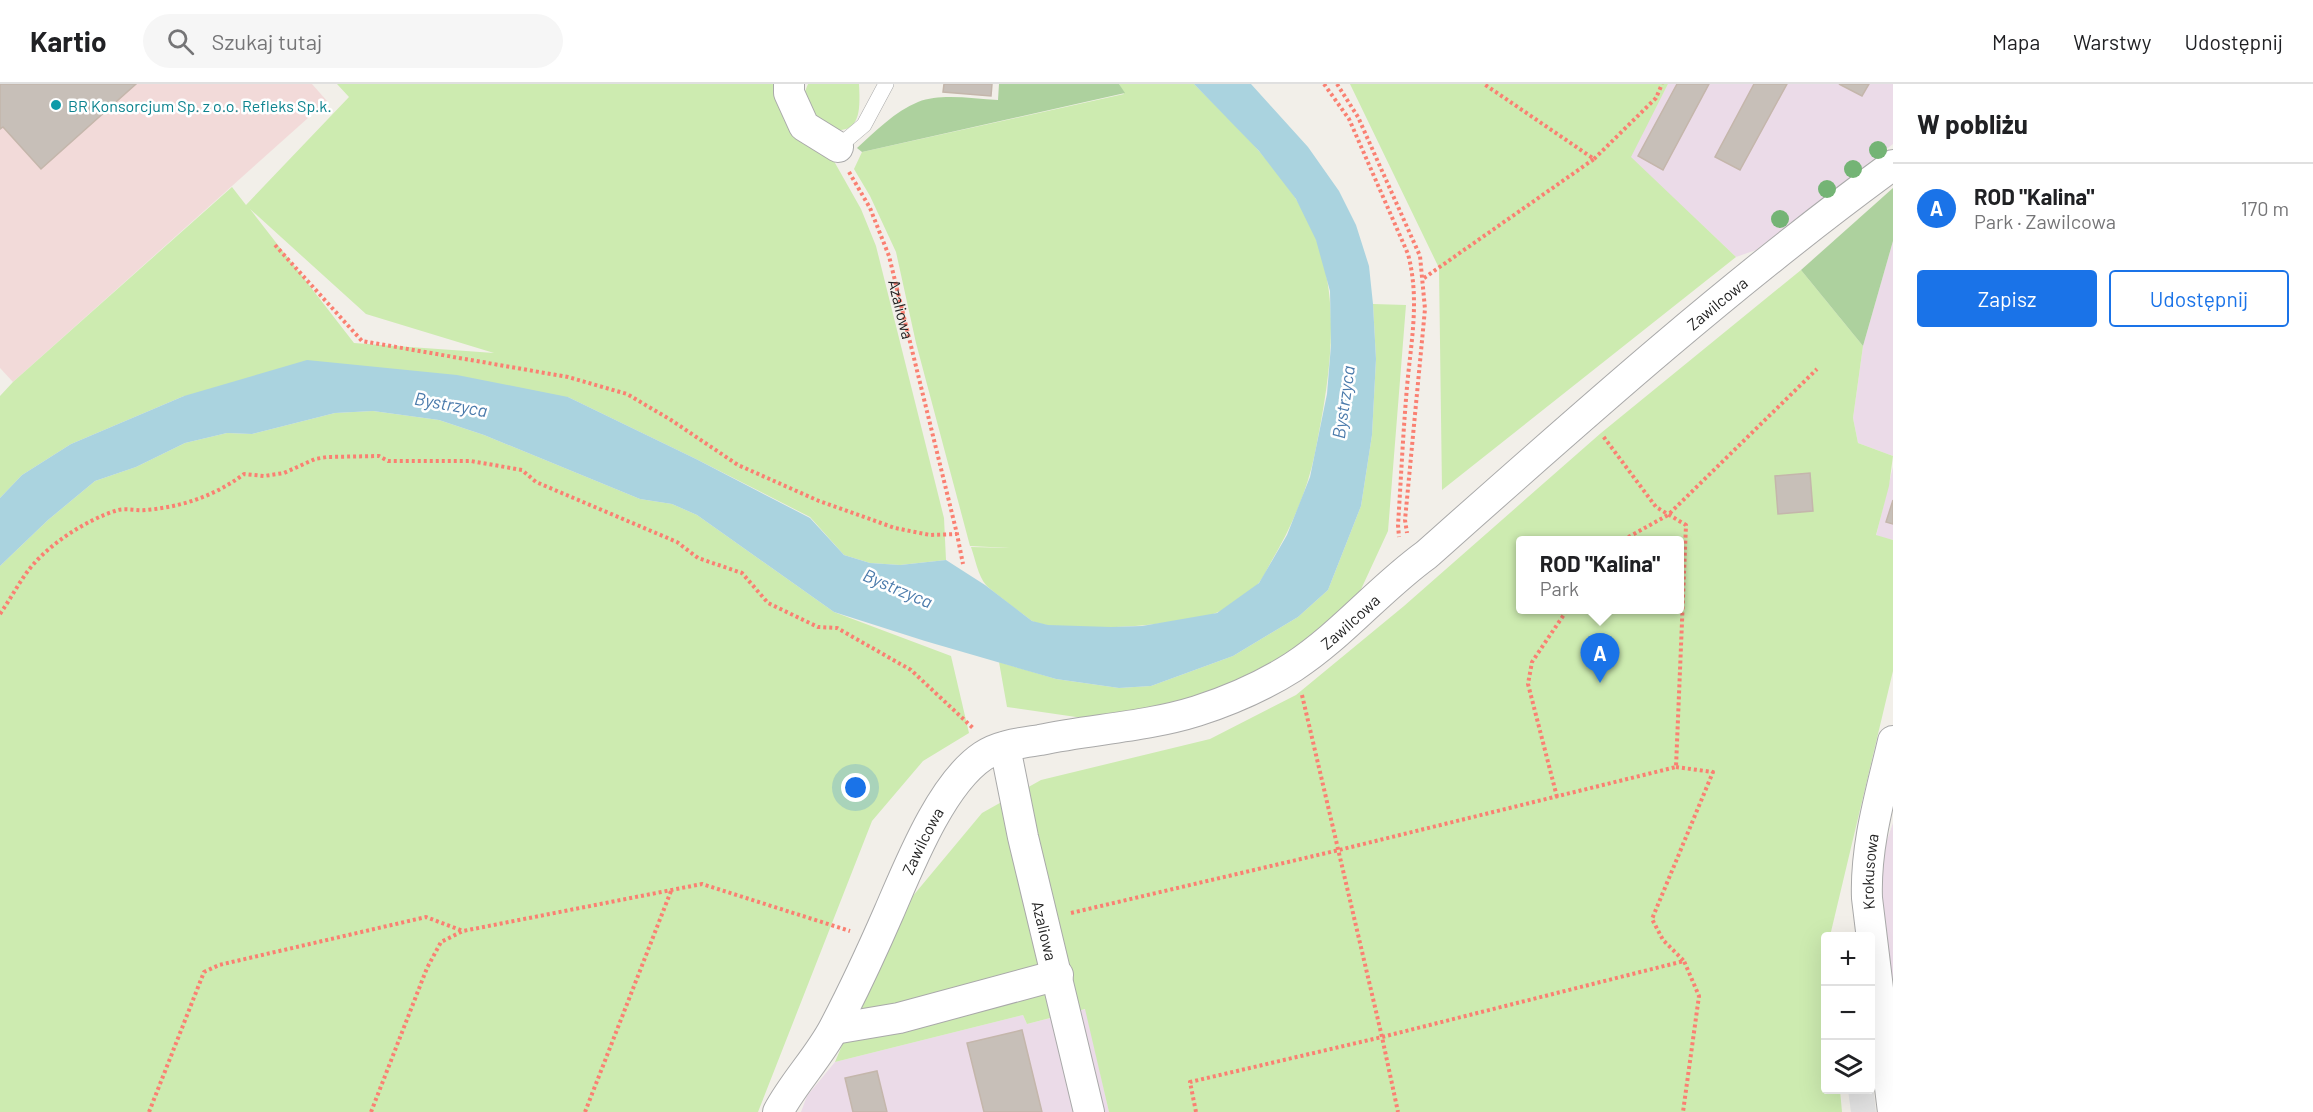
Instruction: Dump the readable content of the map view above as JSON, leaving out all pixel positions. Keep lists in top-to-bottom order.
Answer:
{
  "streets": {
    "street": ["Zawilcowa", "Azaliowa", "Krokusowa"]
  },
  "crossings": [
    ["Zawilcowa", "Azaliowa"]
  ],
  "water": ["Bystrzyca"],
  "places": ["BR Konsorcjum Sp. z o.o. Refleks Sp.k."],
  "page": {
    "header": "Kartio",
    "search": "Szukaj tutaj",
    "nav": ["Mapa", "Warstwy", "Udostępnij"],
    "heading": "W pobliżu",
    "list": [
      {
        "mark": "A",
        "name": "ROD \"Kalina\"",
        "note": "Park · Zawilcowa",
        "value": "170 m"
      }
    ],
    "buttons": ["Zapisz", "Udostępnij"],
    "popup": ["ROD \"Kalina\"", "Park"],
    "pins": "A",
    "map_buttons": ["+", "−"]
  }
}
